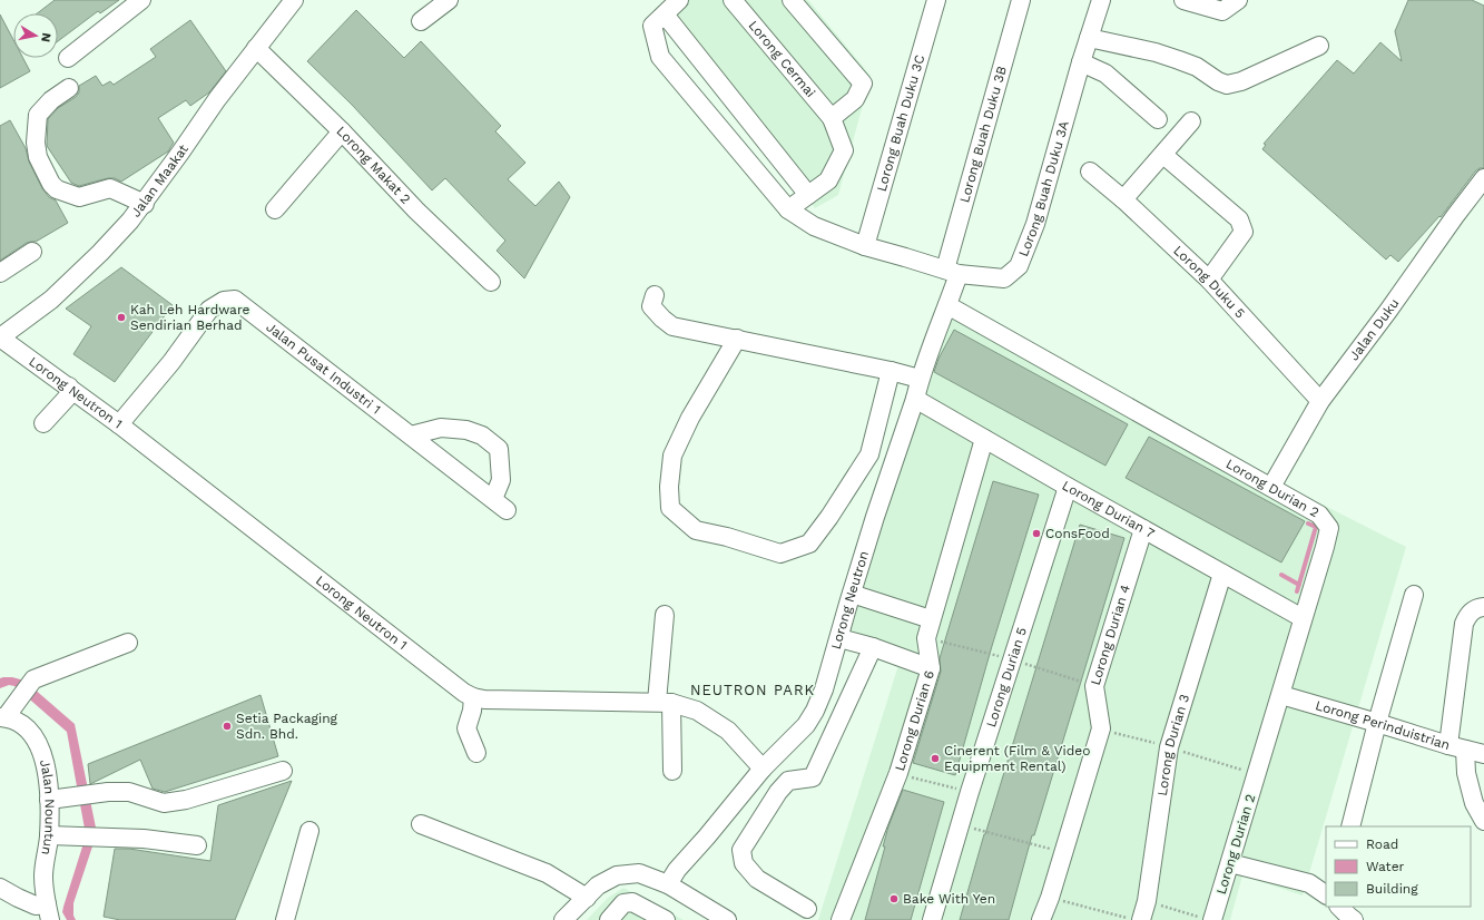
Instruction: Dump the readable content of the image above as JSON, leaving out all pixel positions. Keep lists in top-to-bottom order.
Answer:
{
  "streets": {
    "street": [
      "Lorong Cermai",
      "Lorong Buah Duku 3C",
      "Lorong Buah Duku 3B",
      "Lorong Makat 2",
      "Jalan Maakat",
      "Lorong Buah Duku 3A",
      "Lorong Duku 5",
      "Jalan Duku",
      "Jalan Pusat Industri 1",
      "Lorong Neutron 1",
      "Lorong Durian 2",
      "Lorong Durian 7",
      "Lorong Neutron",
      "Lorong Durian 4",
      "Lorong Durian 5",
      "Lorong Durian 6",
      "Lorong Perinduistrian",
      "Lorong Durian 3",
      "Jalan Nountun"
    ]
  },
  "crossings": [
    ["Lorong Cermai", "Lorong Buah Duku 3A"],
    ["Lorong Buah Duku 3C", "Lorong Buah Duku 3A"],
    ["Lorong Buah Duku 3B", "Lorong Buah Duku 3A"],
    ["Lorong Buah Duku 3B", "Lorong Neutron"],
    ["Lorong Makat 2", "Jalan Maakat"],
    ["Jalan Maakat", "Lorong Neutron 1"],
    ["Lorong Buah Duku 3A", "Lorong Neutron"],
    ["Lorong Duku 5", "Jalan Duku"],
    ["Jalan Duku", "Lorong Durian 2"],
    ["Jalan Pusat Industri 1", "Lorong Neutron 1"],
    ["Lorong Neutron 1", "Lorong Neutron"],
    ["Lorong Durian 2", "Lorong Durian 7"],
    ["Lorong Durian 2", "Lorong Neutron"],
    ["Lorong Durian 2", "Lorong Perinduistrian"],
    ["Lorong Durian 7", "Lorong Neutron"],
    ["Lorong Durian 7", "Lorong Durian 4"],
    ["Lorong Durian 7", "Lorong Durian 5"],
    ["Lorong Durian 7", "Lorong Durian 6"],
    ["Lorong Durian 7", "Lorong Durian 3"]
  ],
  "districts": ["NEUTRON PARK"],
  "places": [
    "Kah Leh Hardware Sendirian Berhad",
    "ConsFood",
    "Setia Packaging Sdn. Bhd.",
    "Cinerent (Film & Video Equipment Rental)",
    "Bake With Yen"
  ],
  "legend": ["Road", "Water", "Building"],
  "north": "right"
}
